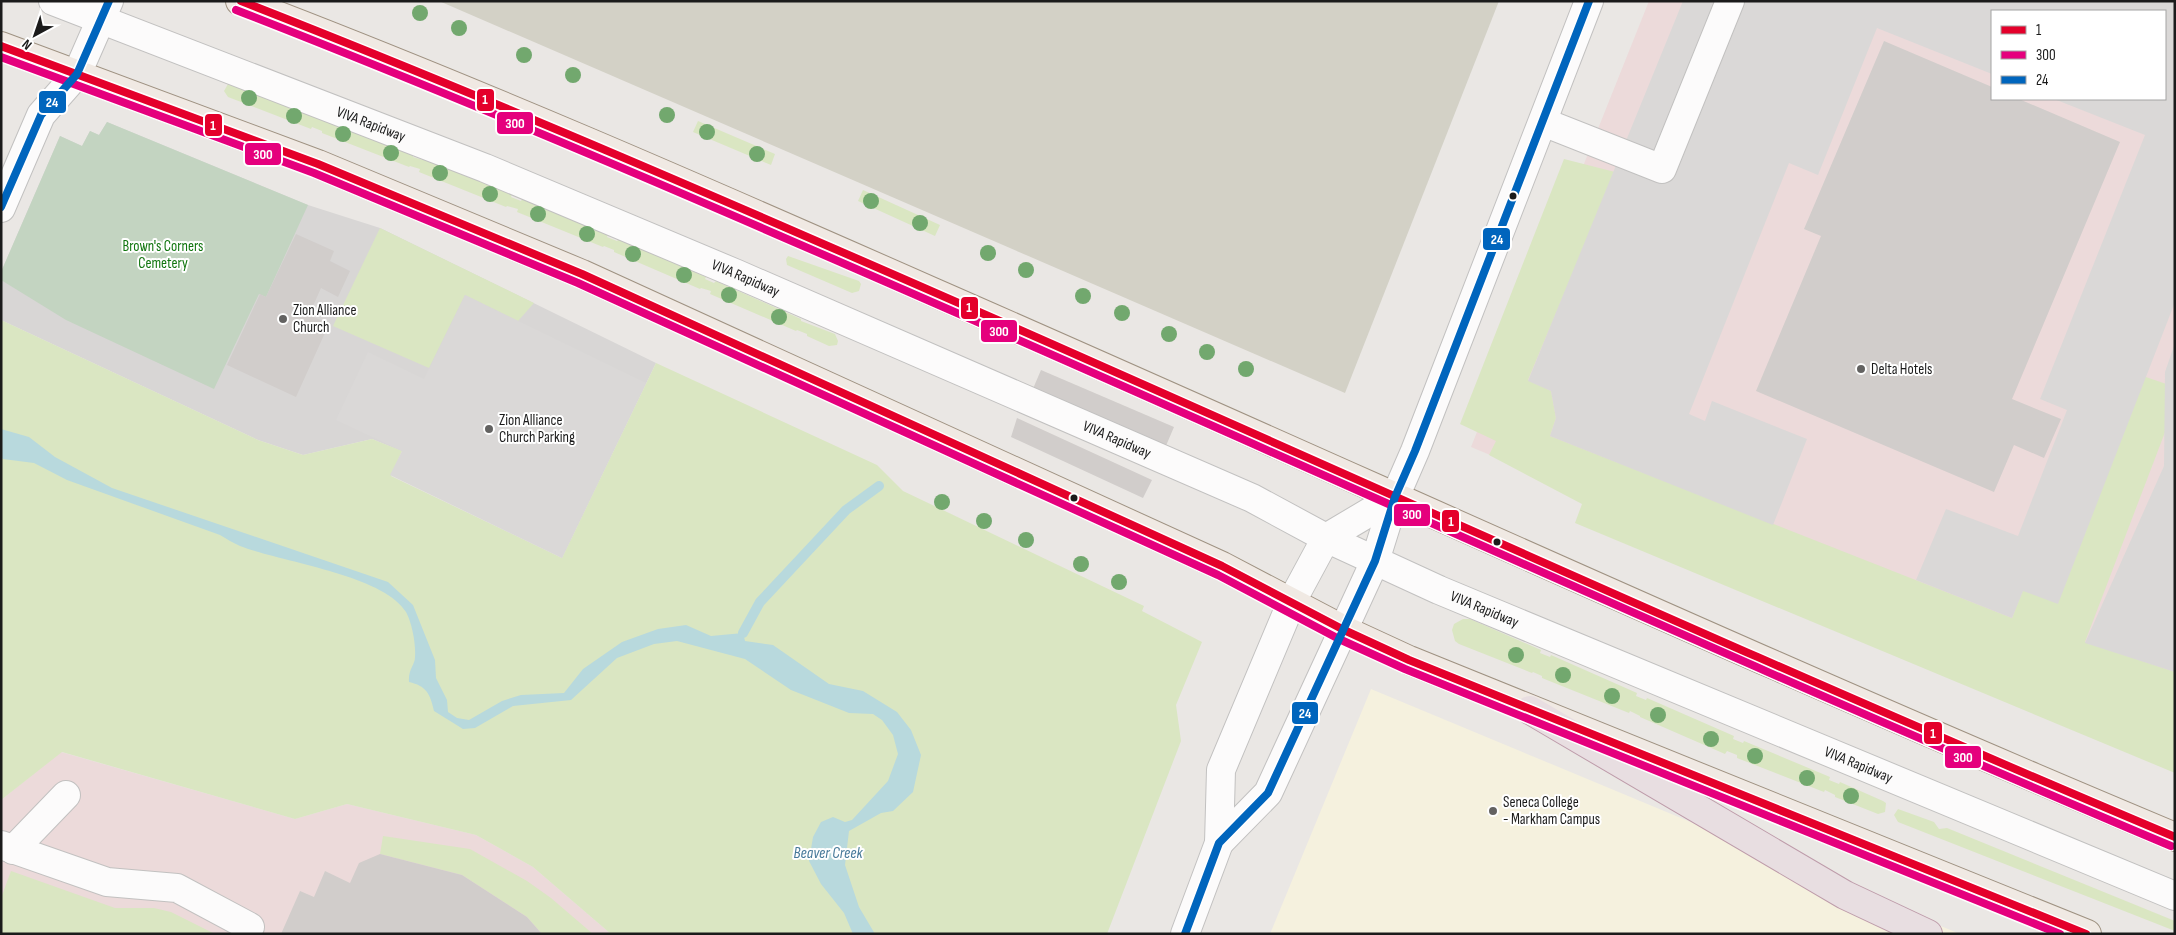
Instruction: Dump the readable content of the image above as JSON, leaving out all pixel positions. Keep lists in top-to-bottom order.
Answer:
{
  "streets": {
    "street": ["VIVA Rapidway"]
  },
  "water": ["Beaver Creek"],
  "parks": ["Brown's Corners Cemetery"],
  "places": [
    "Zion Alliance Church",
    "Delta Hotels",
    "Zion Alliance Church Parking",
    "Seneca College - Markham Campus"
  ],
  "lines": ["transit line 1", "transit line 24", "transit line 300"],
  "legend": ["1", "300", "24"],
  "north": "bottom left"
}
